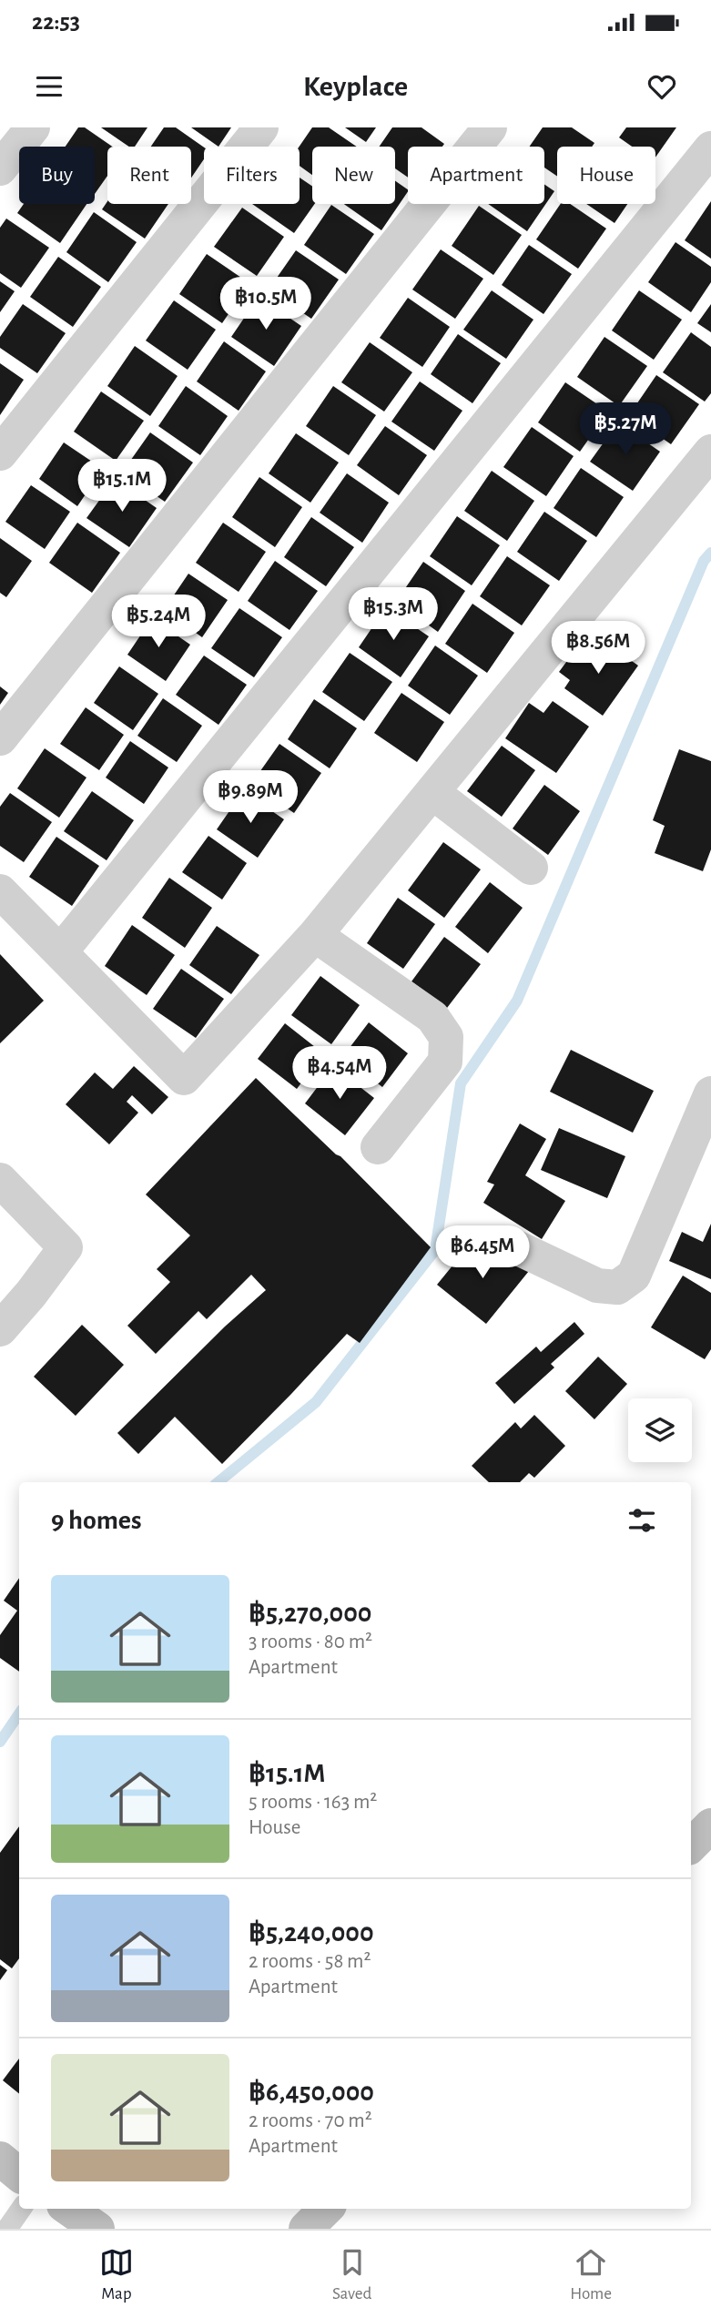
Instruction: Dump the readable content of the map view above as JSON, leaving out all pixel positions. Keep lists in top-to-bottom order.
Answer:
{
  "page": {
    "status": "22:53",
    "header": "Keyplace",
    "chip": [
      "Buy",
      "Rent",
      "Filters",
      "New",
      "Apartment",
      "House"
    ],
    "price": [
      "฿10.5M",
      "฿5.27M",
      "฿15.1M",
      "฿15.3M",
      "฿5.24M",
      "฿8.56M",
      "฿9.89M",
      "฿4.54M",
      "฿6.45M"
    ],
    "heading": "9 homes",
    "list": [
      {
        "name": "฿5,270,000",
        "note": "3 rooms · 80 m² · Apartment"
      },
      {
        "name": "฿15.1M",
        "note": "5 rooms · 163 m² · House"
      },
      {
        "name": "฿5,240,000",
        "note": "2 rooms · 58 m² · Apartment"
      },
      {
        "name": "฿6,450,000",
        "note": "2 rooms · 70 m² · Apartment"
      }
    ],
    "tabs": ["Map", "Saved", "Home"]
  }
}
